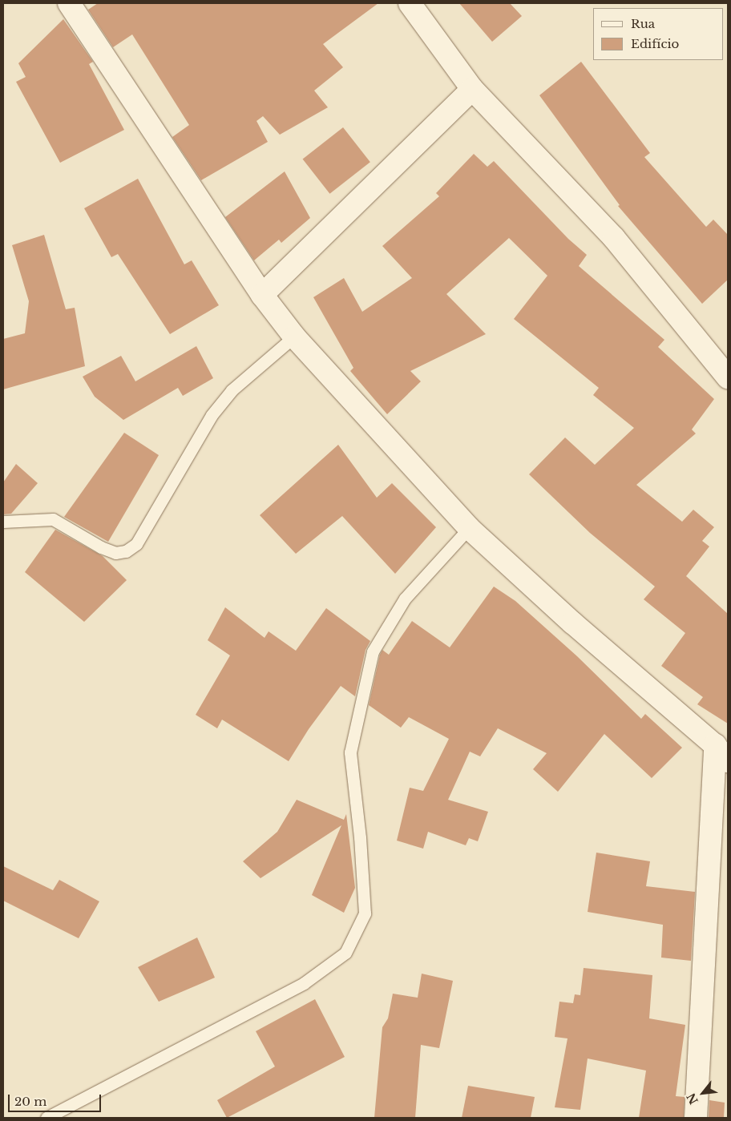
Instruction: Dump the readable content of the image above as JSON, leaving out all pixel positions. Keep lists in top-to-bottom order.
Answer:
{
  "legend": ["Rua", "Edifício"],
  "scale_bar": "20 m",
  "north": "bottom left"
}
